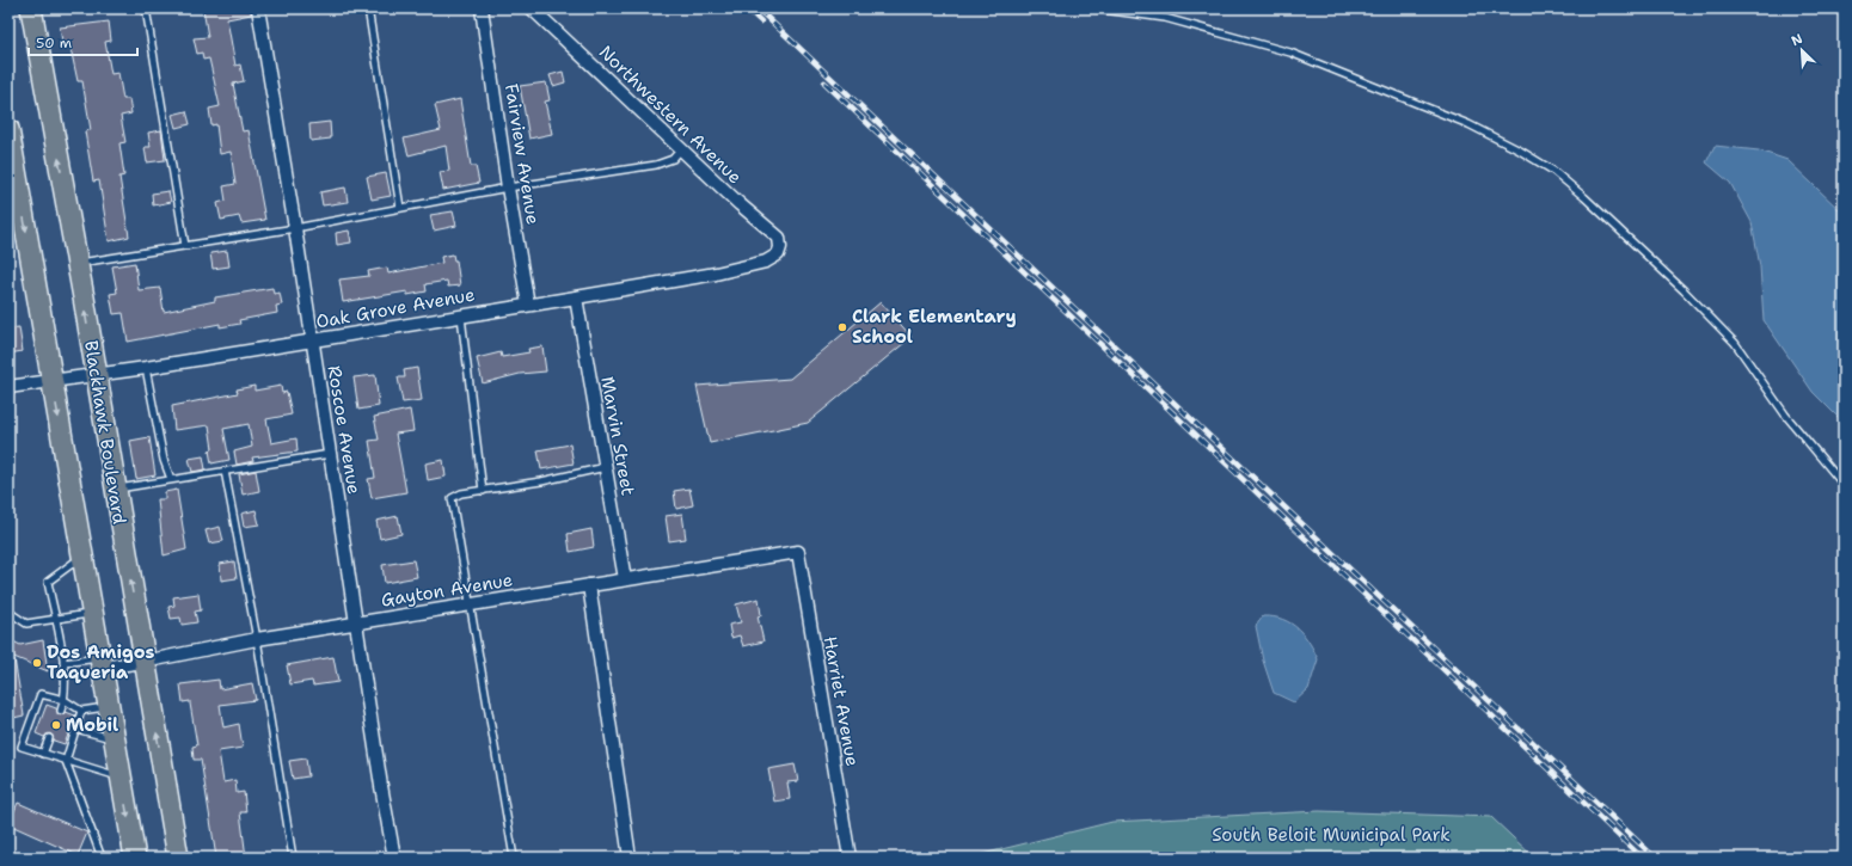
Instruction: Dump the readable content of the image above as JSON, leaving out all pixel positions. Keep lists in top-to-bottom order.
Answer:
{
  "streets": {
    "main road": ["Blackhawk Boulevard"],
    "street": [
      "Northwestern Avenue",
      "Fairview Avenue",
      "Oak Grove Avenue",
      "Roscoe Avenue",
      "Marvin Street",
      "Gayton Avenue",
      "Harriet Avenue"
    ]
  },
  "crossings": [
    ["Northwestern Avenue", "Oak Grove Avenue"],
    ["Fairview Avenue", "Oak Grove Avenue"],
    ["Oak Grove Avenue", "Roscoe Avenue"],
    ["Oak Grove Avenue", "Blackhawk Boulevard"],
    ["Oak Grove Avenue", "Marvin Street"],
    ["Roscoe Avenue", "Gayton Avenue"],
    ["Blackhawk Boulevard", "Gayton Avenue"],
    ["Marvin Street", "Gayton Avenue"],
    ["Gayton Avenue", "Harriet Avenue"]
  ],
  "parks": ["South Beloit Municipal Park"],
  "places": ["Clark Elementary School", "Dos Amigos Taqueria", "Mobil"],
  "scale_bar": "50 m",
  "north": "top left"
}
